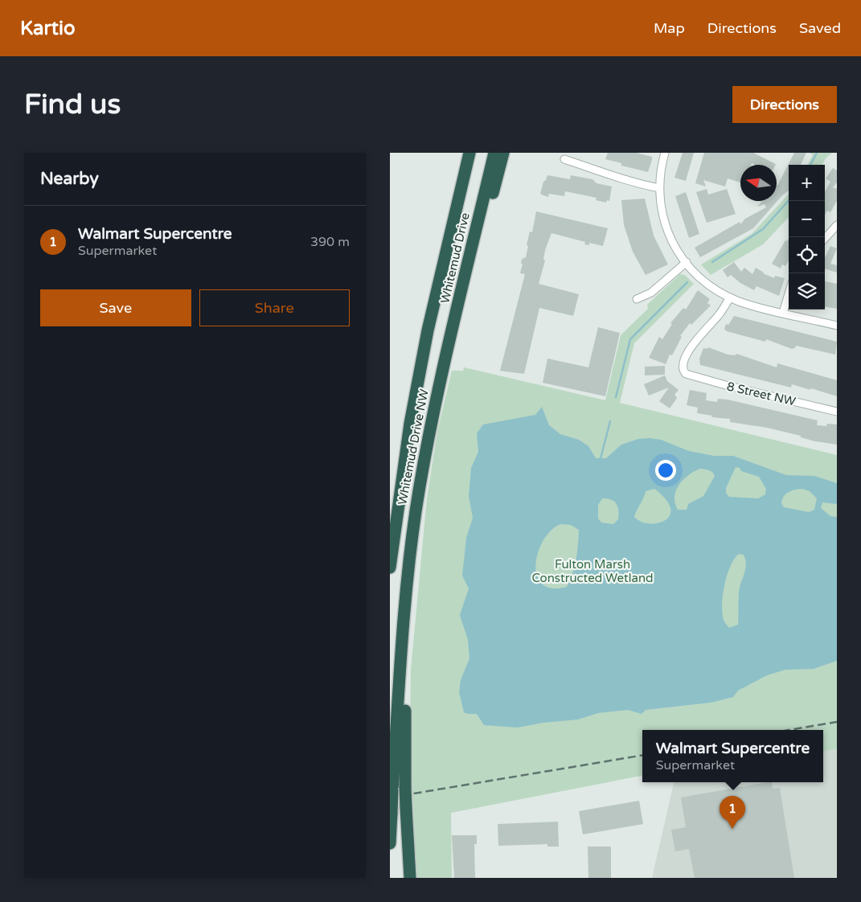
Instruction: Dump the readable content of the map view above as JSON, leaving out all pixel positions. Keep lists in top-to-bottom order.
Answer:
{
  "streets": {
    "highway": ["Whitemud Drive", "Whitemud Drive NW"],
    "street": ["8 Street NW"]
  },
  "crossings": [
    ["Whitemud Drive", "Whitemud Drive NW"]
  ],
  "parks": ["Fulton Marsh Constructed Wetland"],
  "north": "left",
  "page": {
    "header": "Kartio",
    "nav": ["Map", "Directions", "Saved"],
    "buttons": [
      "Directions",
      ["Save", "Share"]
    ],
    "title": "Find us",
    "heading": "Nearby",
    "map_buttons": ["+", "−"],
    "list": [
      {
        "mark": "1",
        "name": "Walmart Supercentre",
        "note": "Supermarket",
        "value": "390 m"
      }
    ],
    "popup": ["Walmart Supercentre", "Supermarket"],
    "pins": "1"
  }
}
